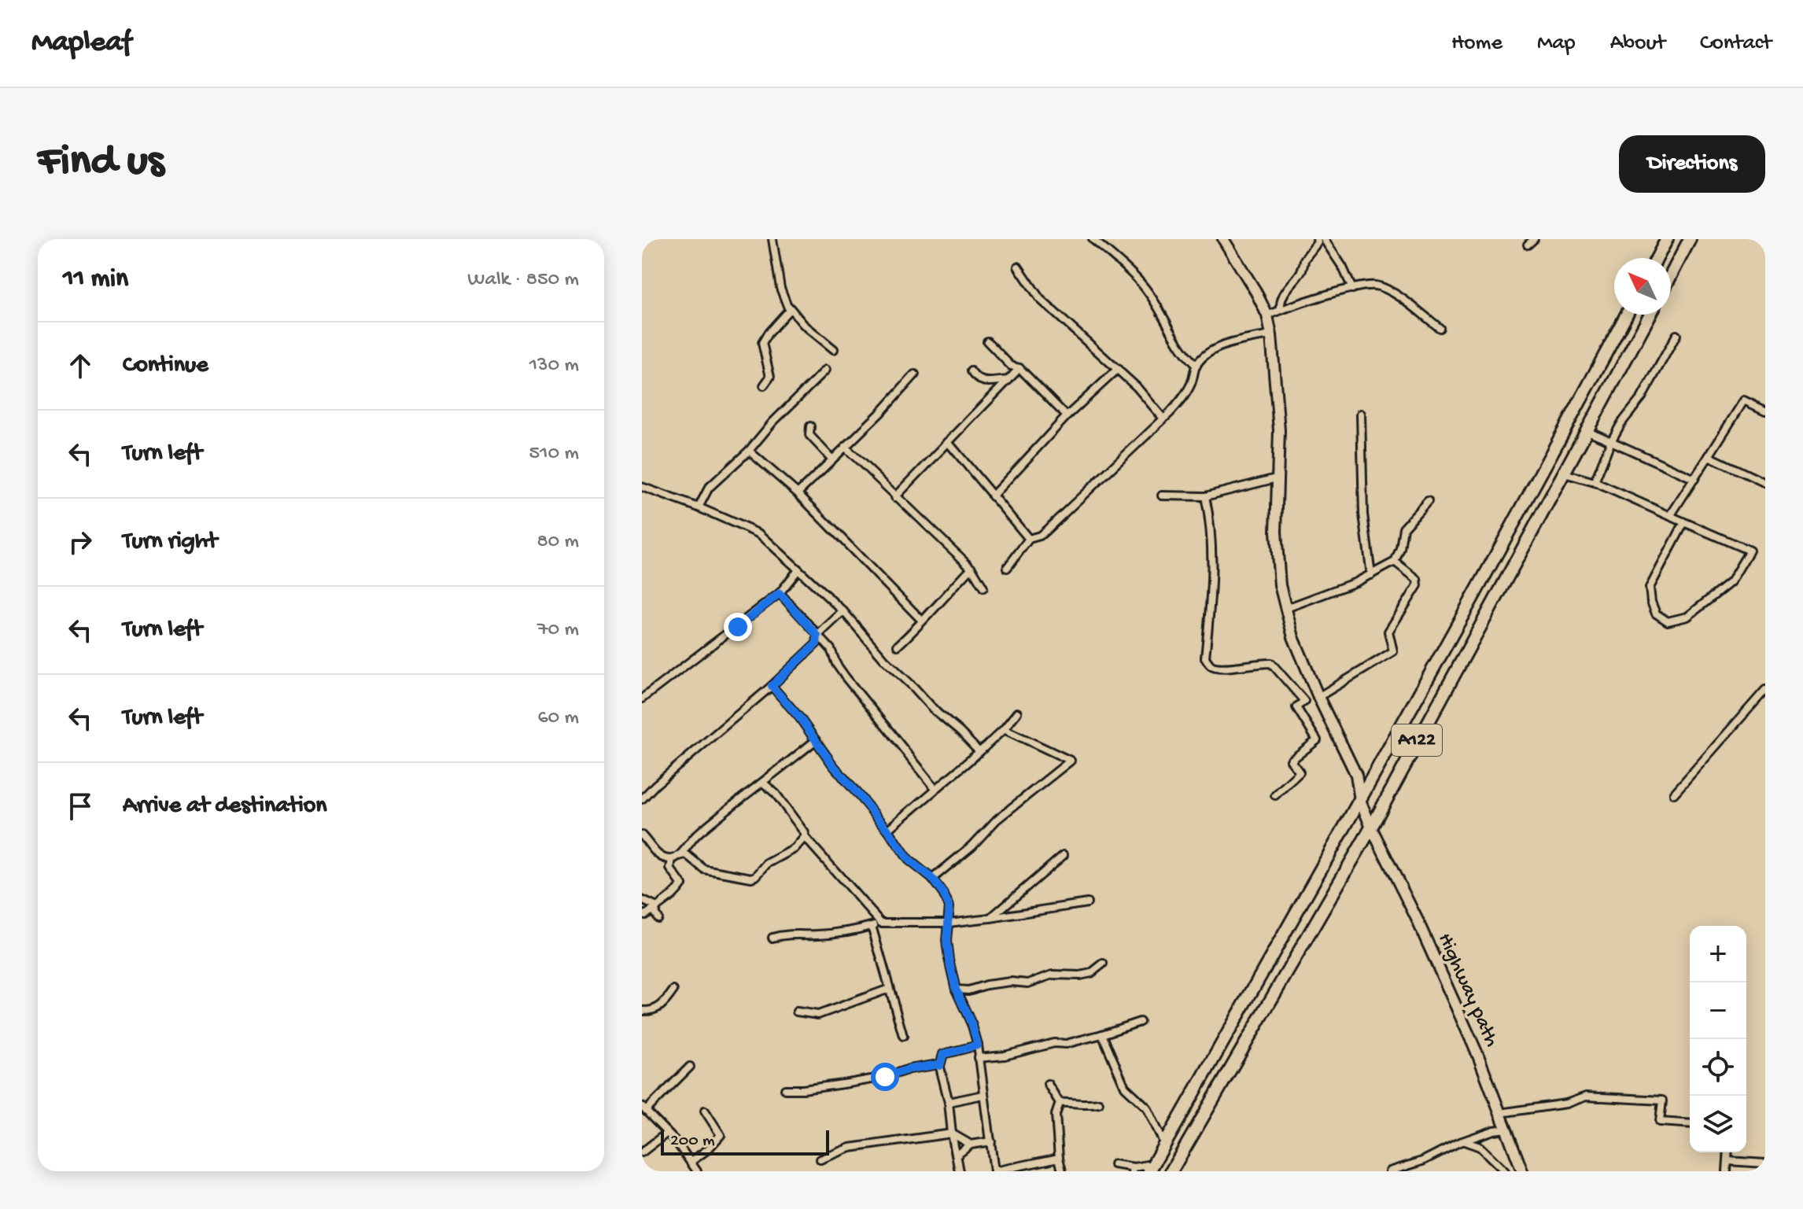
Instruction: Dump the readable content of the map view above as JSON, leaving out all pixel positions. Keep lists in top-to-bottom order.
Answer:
{
  "streets": {
    "highway": ["A122"],
    "street": ["Highway path"]
  },
  "crossings": [
    ["A122", "Highway path"]
  ],
  "scale_bar": "200 m",
  "north": "top left",
  "page": {
    "header": "Mapleaf",
    "nav": [
      "Home",
      "Map",
      "About",
      "Contact"
    ],
    "buttons": "Directions",
    "title": "Find us",
    "heading": ["11 min", "Walk · 850 m"],
    "list": [
      ["Continue", "130 m"],
      ["Turn left", "510 m"],
      ["Turn right", "80 m"],
      ["Turn left", "70 m"],
      ["Turn left", "60 m"],
      "Arrive at destination"
    ],
    "map_buttons": ["+", "−"],
    "scale": "200 m"
  }
}
